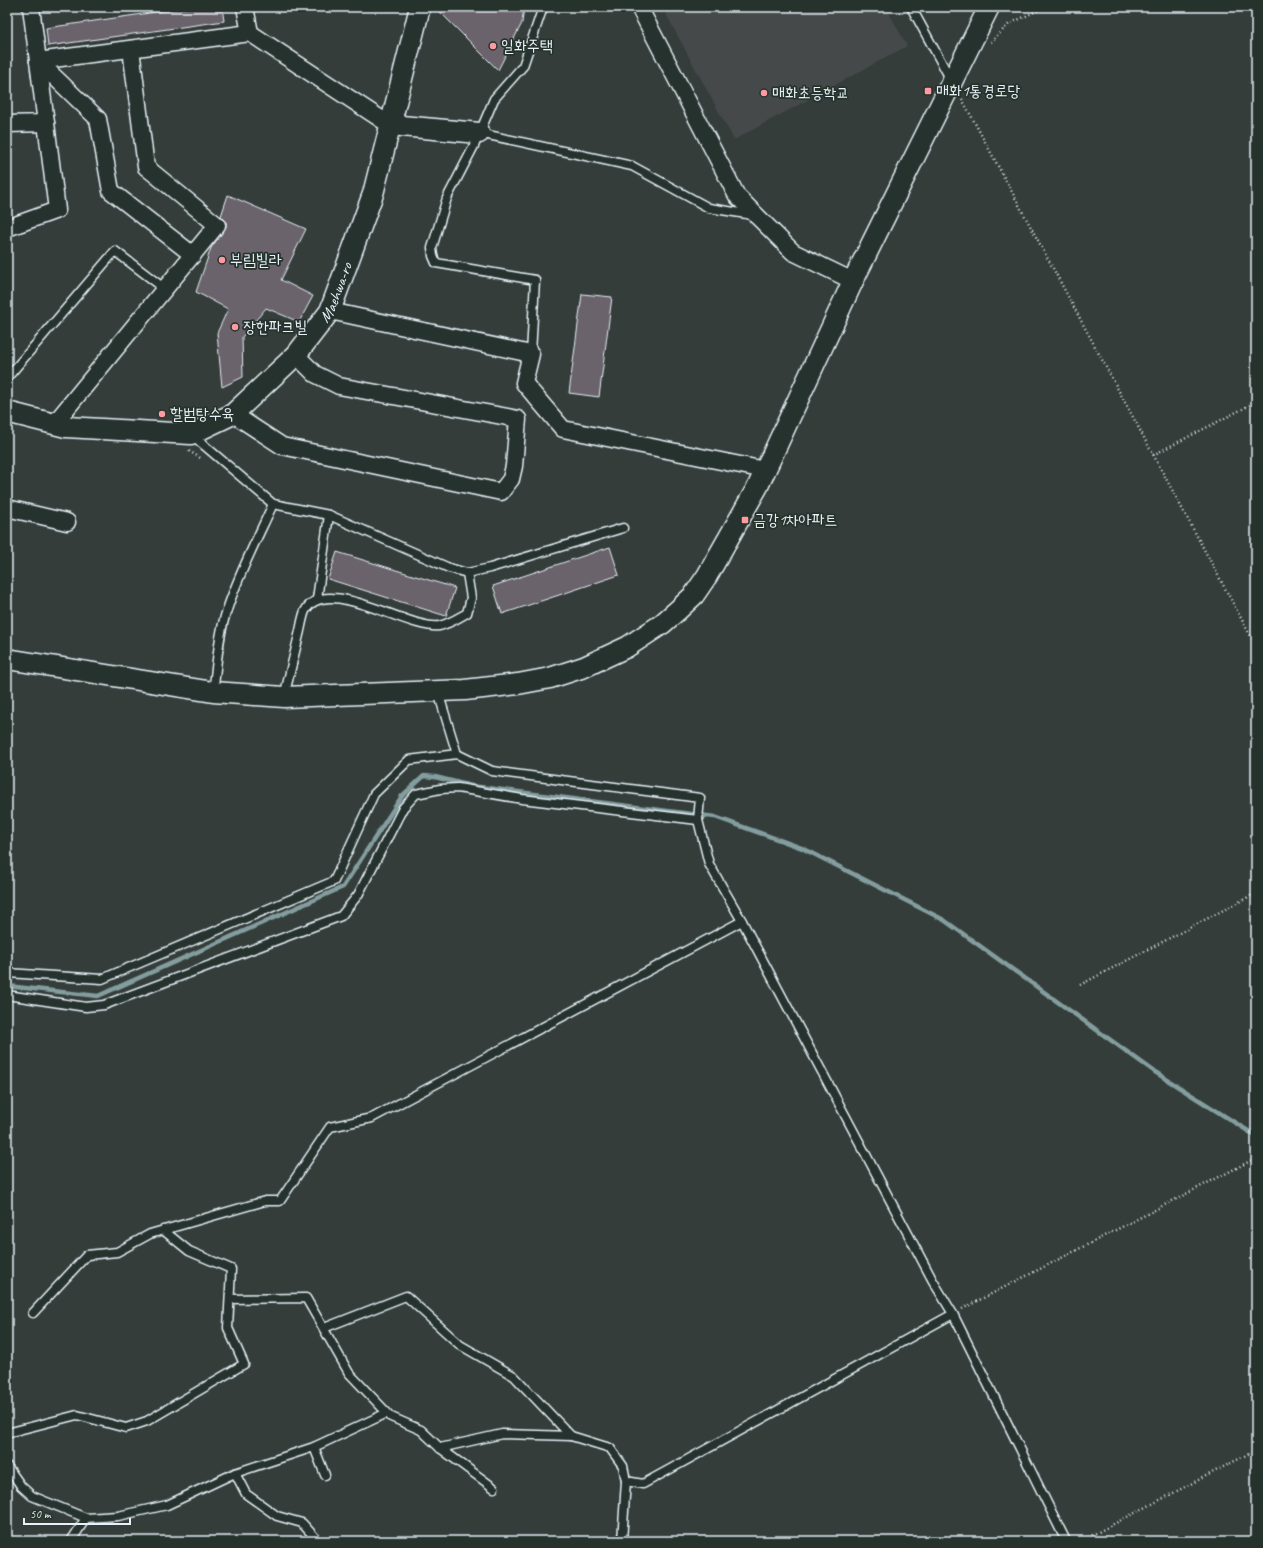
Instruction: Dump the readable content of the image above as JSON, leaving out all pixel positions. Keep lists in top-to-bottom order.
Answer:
{
  "streets": {
    "street": ["Maehwa-ro"]
  },
  "places": {
    "other": [
      "일화주택",
      "매화초등학교",
      "부림빌라",
      "장한파크빌",
      "할범탕수육"
    ],
    "transit": ["매화1통경로당", "금강1차아파트"]
  },
  "scale_bar": "50 m"
}
